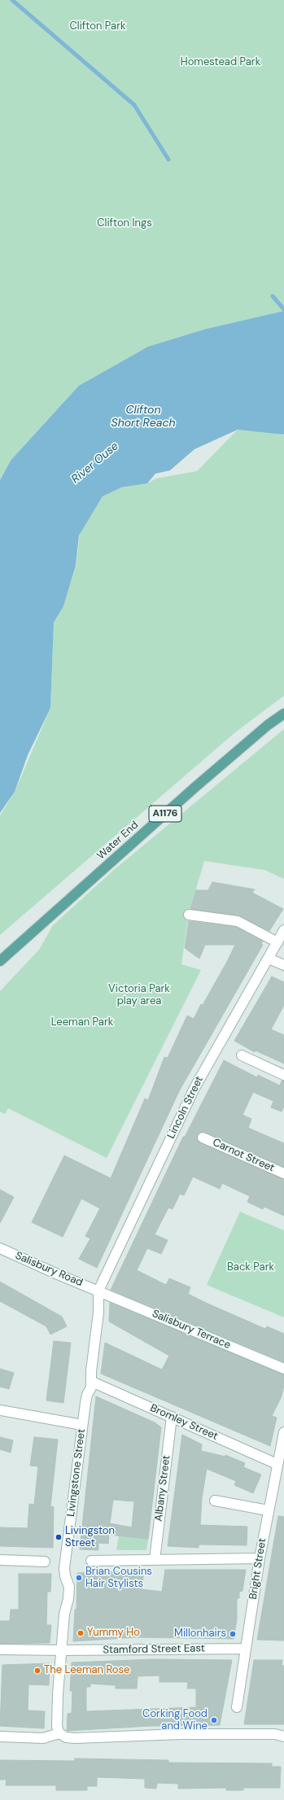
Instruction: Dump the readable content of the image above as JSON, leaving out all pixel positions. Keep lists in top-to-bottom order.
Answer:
{
  "streets": {
    "main road": ["A1176", "Water End"],
    "street": [
      "Lincoln Street",
      "Carnot Street",
      "Salisbury Road",
      "Salisbury Terrace",
      "Bromley Street",
      "Livingstone Street",
      "Albany Street",
      "Bright Street",
      "Stamford Street East"
    ]
  },
  "crossings": [
    ["Lincoln Street", "Salisbury Road"],
    ["Lincoln Street", "Salisbury Terrace"],
    ["Lincoln Street", "Livingstone Street"],
    ["Salisbury Road", "Salisbury Terrace"],
    ["Salisbury Road", "Livingstone Street"],
    ["Salisbury Terrace", "Livingstone Street"],
    ["Bromley Street", "Livingstone Street"],
    ["Bromley Street", "Albany Street"],
    ["Bromley Street", "Bright Street"],
    ["Livingstone Street", "Stamford Street East"],
    ["Bright Street", "Stamford Street East"]
  ],
  "water": ["Clifton Short Reach", "River Ouse"],
  "parks": [
    "Clifton Park",
    "Homestead Park",
    "Clifton Ings",
    "Victoria Park play area",
    "Leeman Park",
    "Back Park"
  ],
  "places": [
    "Livingston Street",
    "Brian Cousins Hair Stylists",
    "Yummy Ho",
    "Millonhairs",
    "The Leeman Rose",
    "Corking Food and Wine"
  ]
}
